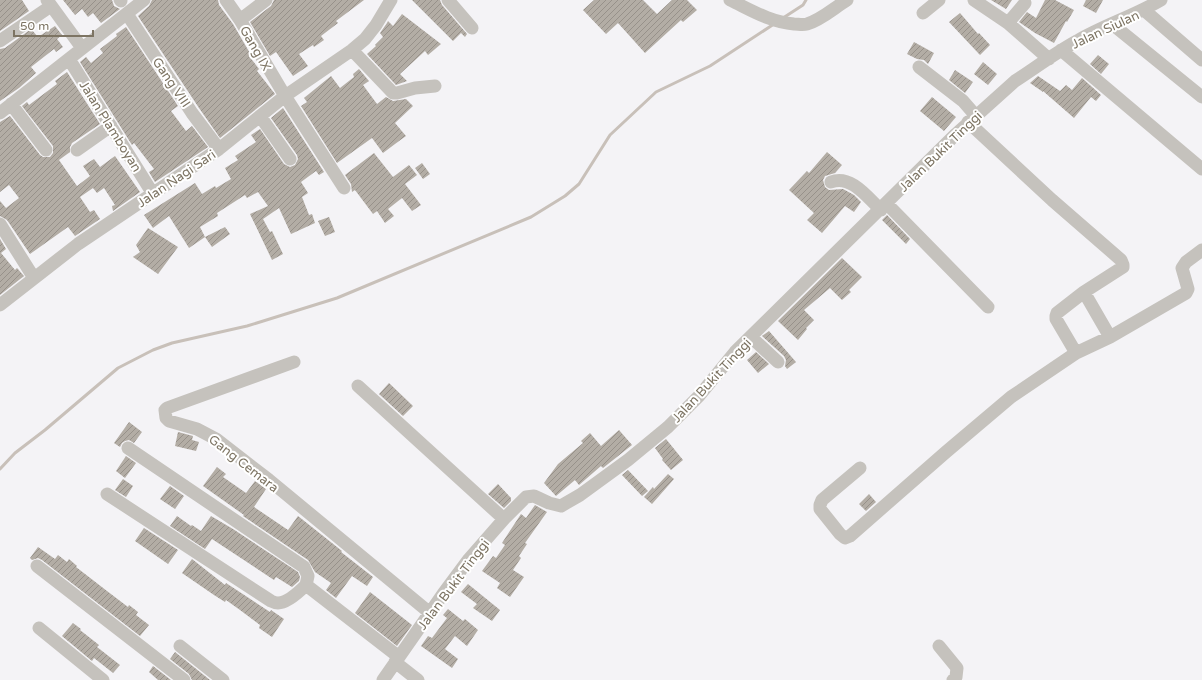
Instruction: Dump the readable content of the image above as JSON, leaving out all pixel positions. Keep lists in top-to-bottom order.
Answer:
{
  "streets": {
    "street": [
      "Jalan Siulan",
      "Gang IX",
      "Gang VIII",
      "Jalan Plamboyan",
      "Jalan Bukit Tinggi",
      "Jalan Nagi Sari",
      "Gang Cemara"
    ]
  },
  "crossings": [
    ["Jalan Siulan", "Jalan Bukit Tinggi"],
    ["Gang IX", "Jalan Nagi Sari"],
    ["Gang VIII", "Jalan Nagi Sari"],
    ["Jalan Plamboyan", "Jalan Nagi Sari"],
    ["Jalan Bukit Tinggi", "Gang Cemara"]
  ],
  "scale_bar": "50 m"
}
